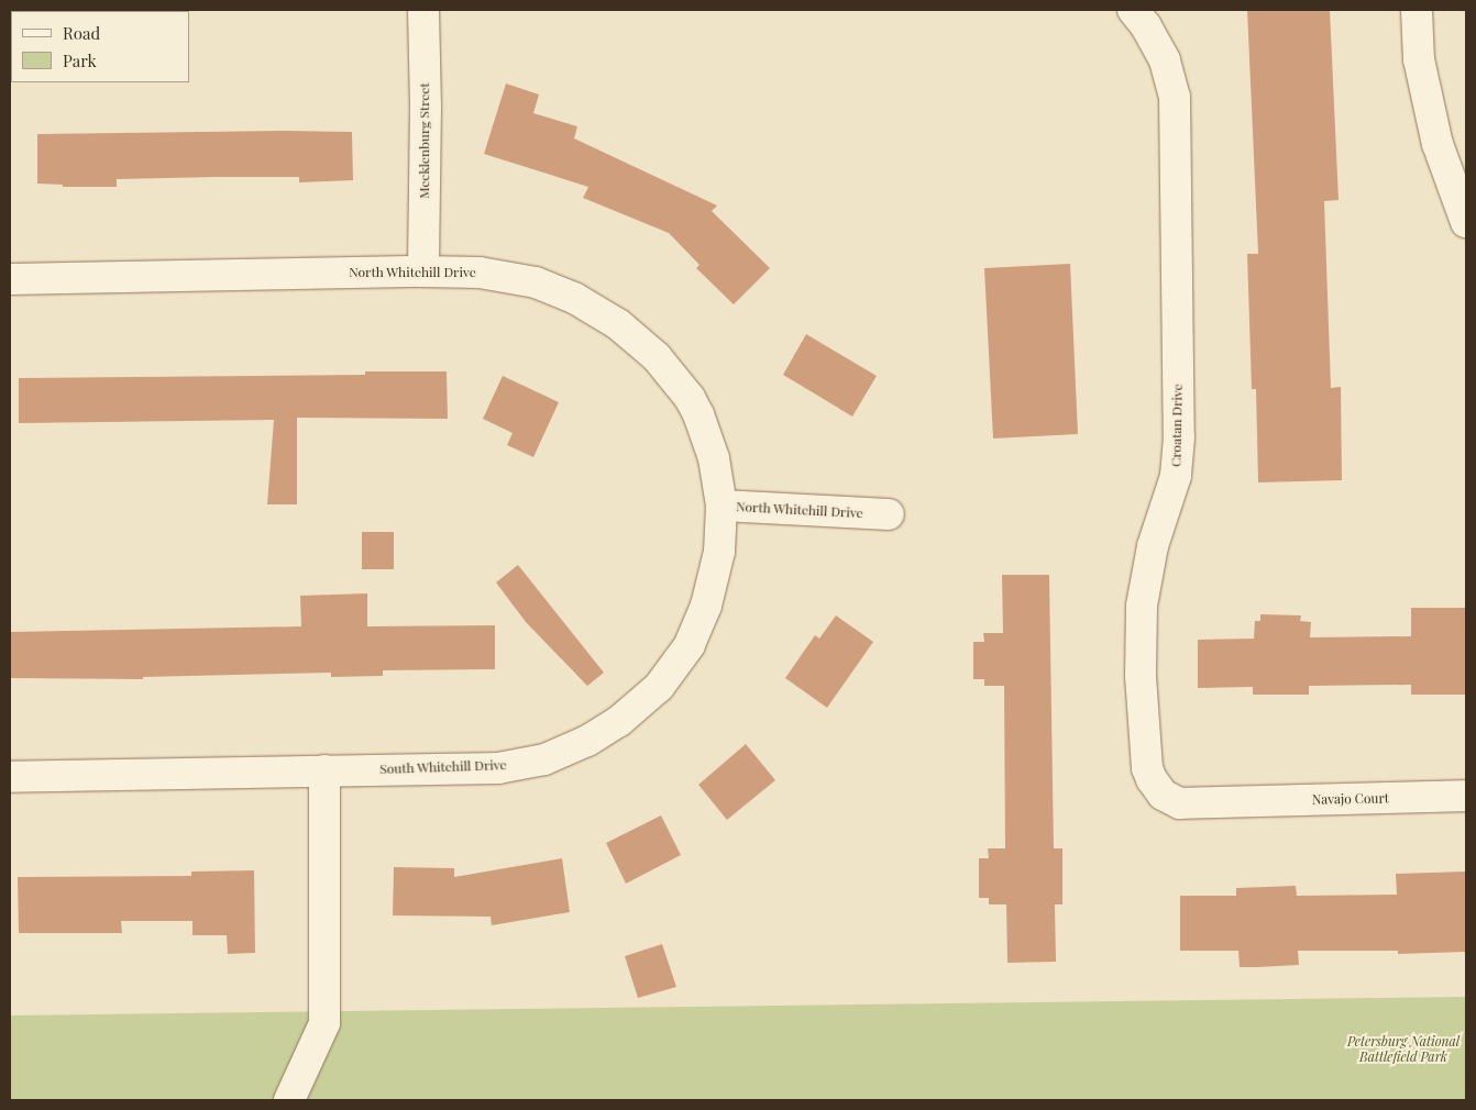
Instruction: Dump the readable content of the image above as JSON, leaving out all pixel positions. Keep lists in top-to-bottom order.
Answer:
{
  "streets": {
    "street": [
      "Mecklenburg Street",
      "North Whitehill Drive",
      "Croatan Drive",
      "South Whitehill Drive",
      "Navajo Court"
    ]
  },
  "crossings": [
    ["Mecklenburg Street", "North Whitehill Drive"],
    ["North Whitehill Drive", "South Whitehill Drive"],
    ["Croatan Drive", "Navajo Court"]
  ],
  "parks": ["Petersburg National Battlefield Park"],
  "legend": ["Road", "Park"]
}
